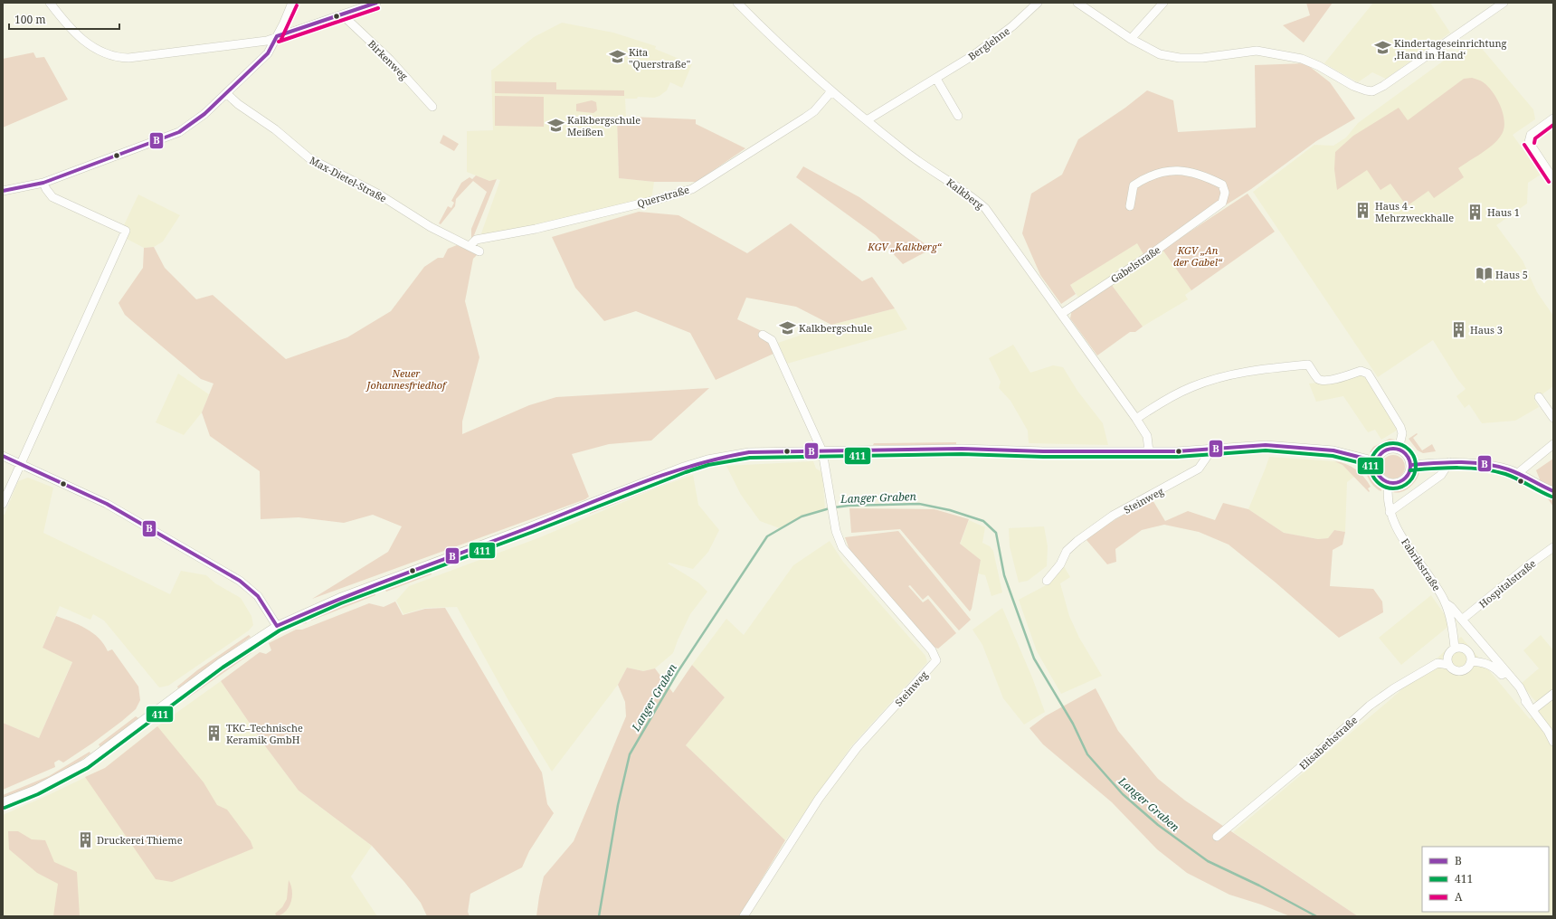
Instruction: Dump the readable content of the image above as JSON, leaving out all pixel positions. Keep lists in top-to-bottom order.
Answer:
{
  "streets": {
    "street": [
      "Berglehne",
      "Birkenweg",
      "Max-Dietel-Straße",
      "Kalkberg",
      "Querstraße",
      "Gabelstraße",
      "Steinweg",
      "Fabrikstraße",
      "Hospitalstraße",
      "Elisabethstraße"
    ]
  },
  "crossings": [
    ["Berglehne", "Kalkberg"],
    ["Max-Dietel-Straße", "Querstraße"],
    ["Kalkberg", "Querstraße"],
    ["Kalkberg", "Gabelstraße"],
    ["Fabrikstraße", "Elisabethstraße"]
  ],
  "water": ["Langer Graben"],
  "parks": ["KGV „Kalkberg“", "KGV „An der Gabel“", "Neuer Johannesfriedhof"],
  "places": {
    "school or university": [
      "Kindertageseinrichtung ‚Hand in Hand‘",
      "Kita \"Querstraße\"",
      "Kalkbergschule Meißen",
      "Kalkbergschule"
    ],
    "building": [
      "Haus 4 - Mehrzweckhalle",
      "Haus 1",
      "Haus 3",
      "TKC–Technische Keramik GmbH",
      "Druckerei Thieme"
    ],
    "library": ["Haus 5"]
  },
  "lines": ["transit line B", "transit line A", "transit line 411"],
  "legend": ["B", "411", "A"],
  "scale_bar": "100 m"
}
